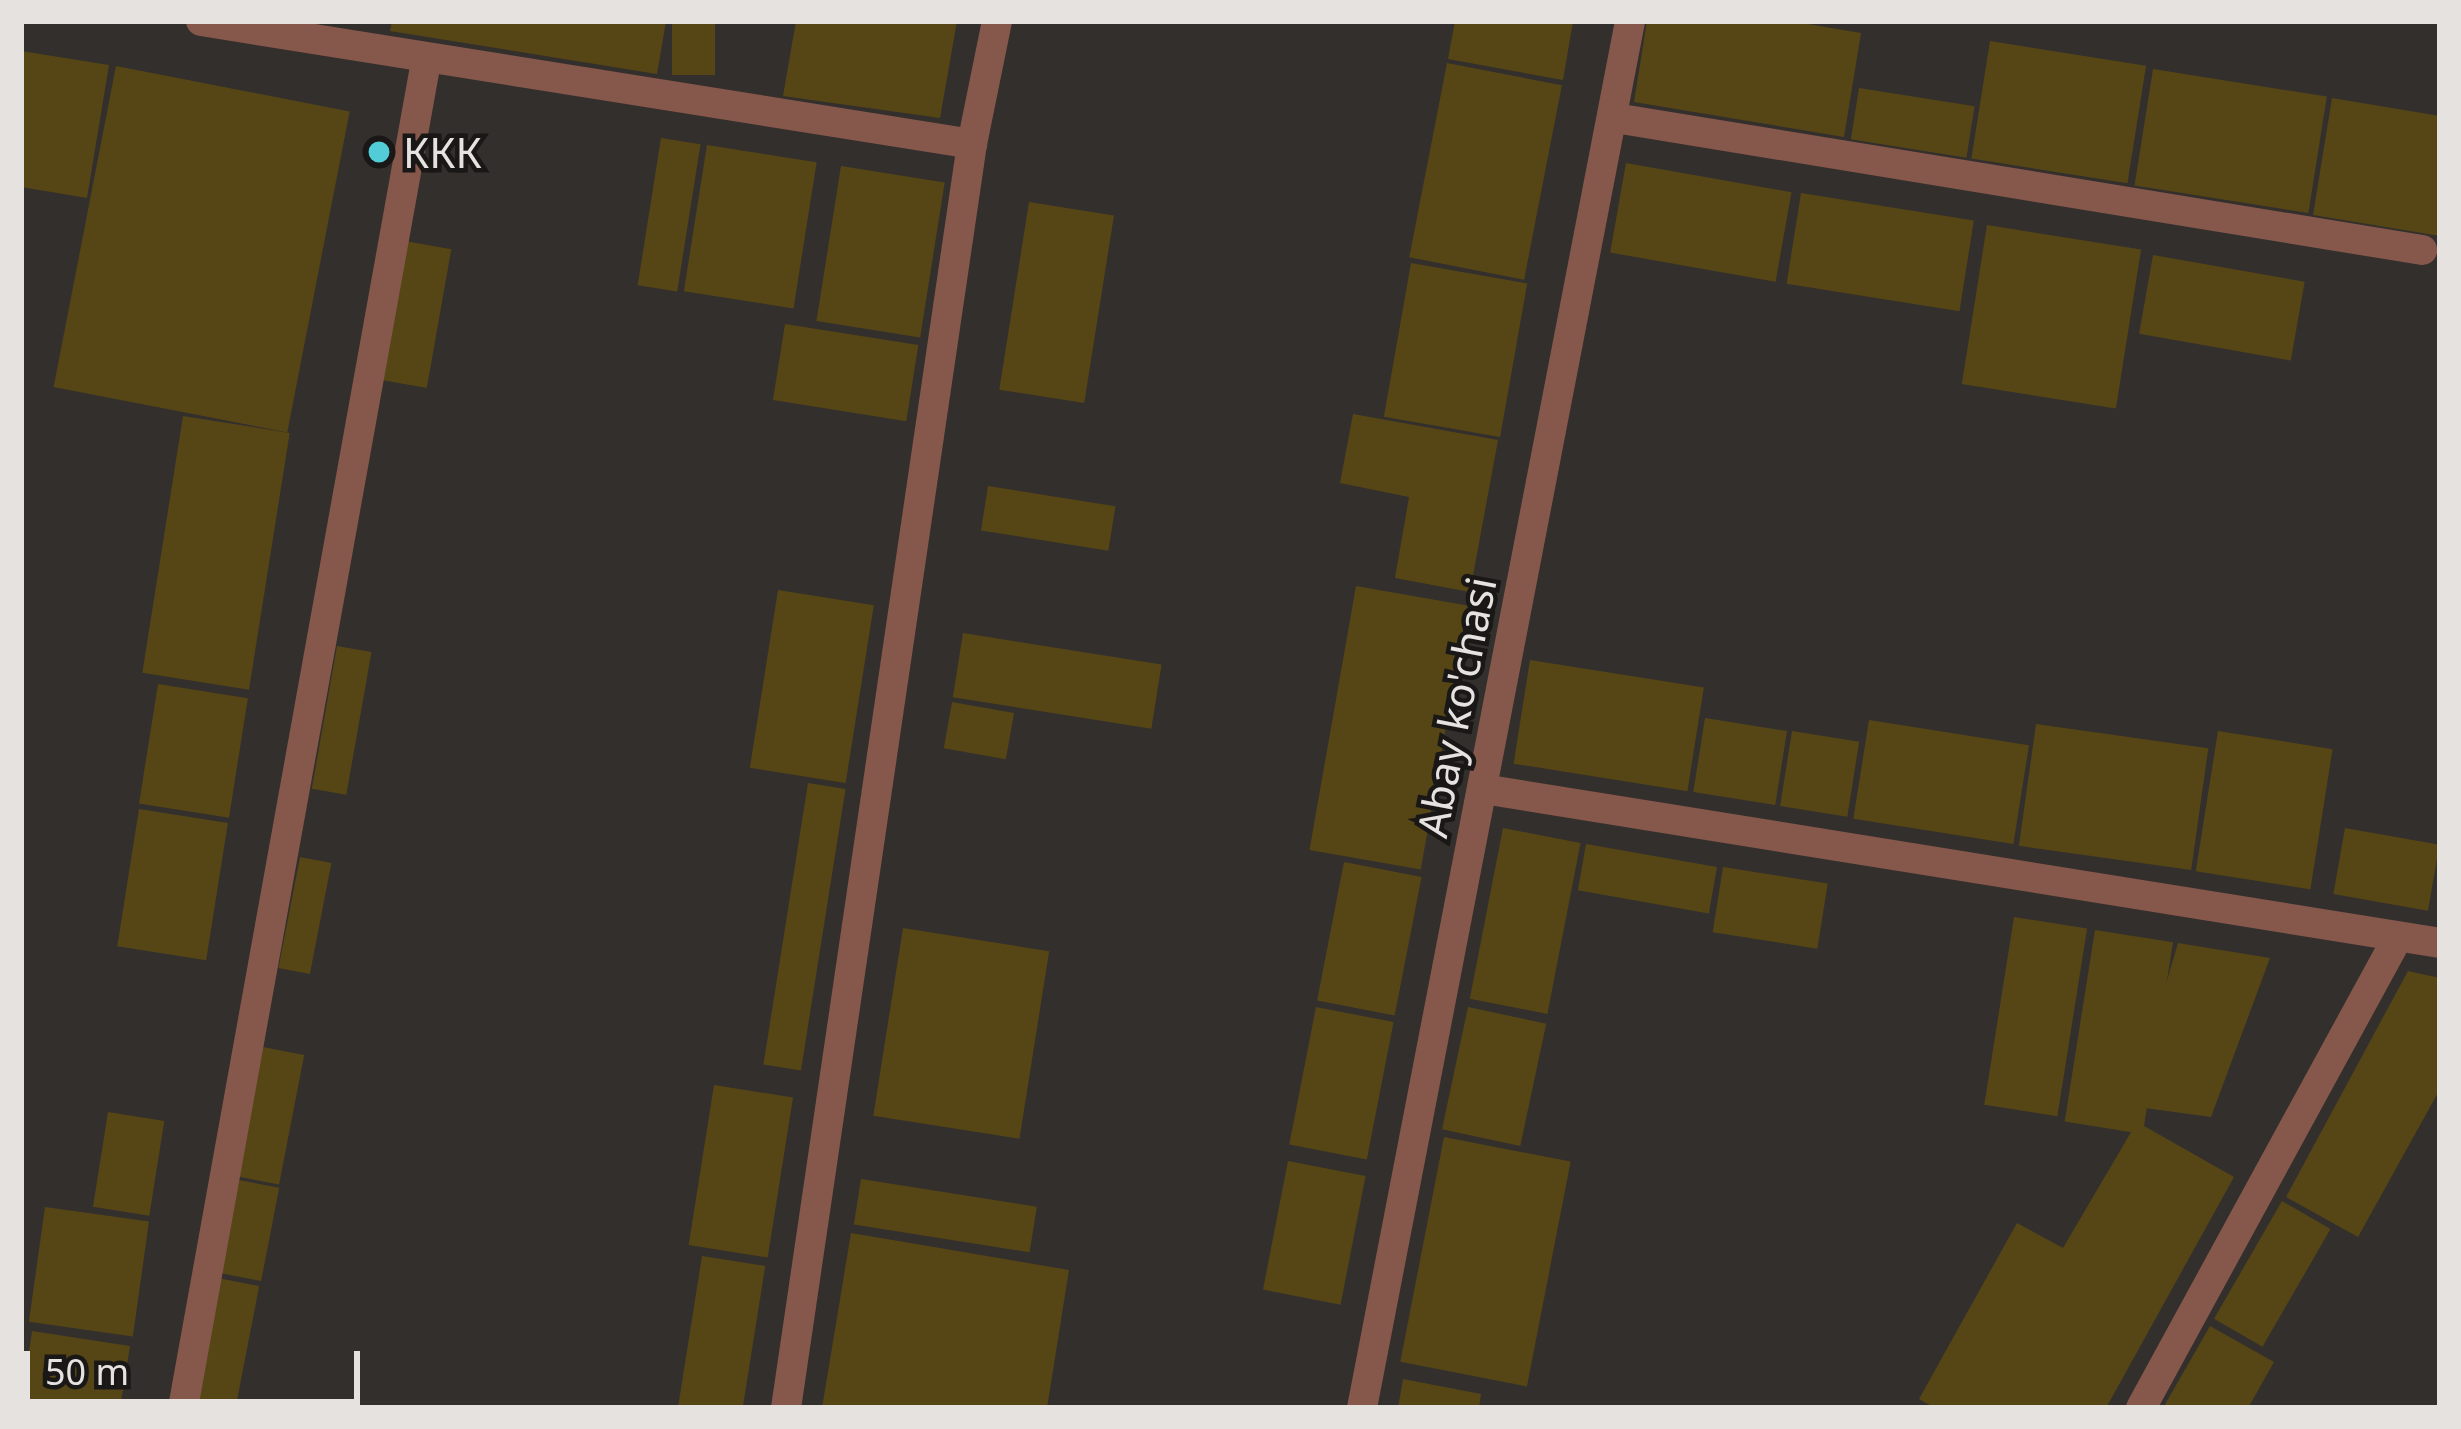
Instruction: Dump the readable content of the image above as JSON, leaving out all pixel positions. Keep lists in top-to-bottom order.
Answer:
{
  "streets": {
    "street": ["Abay ko'chasi"]
  },
  "places": ["ККК"],
  "scale_bar": "50 m"
}
